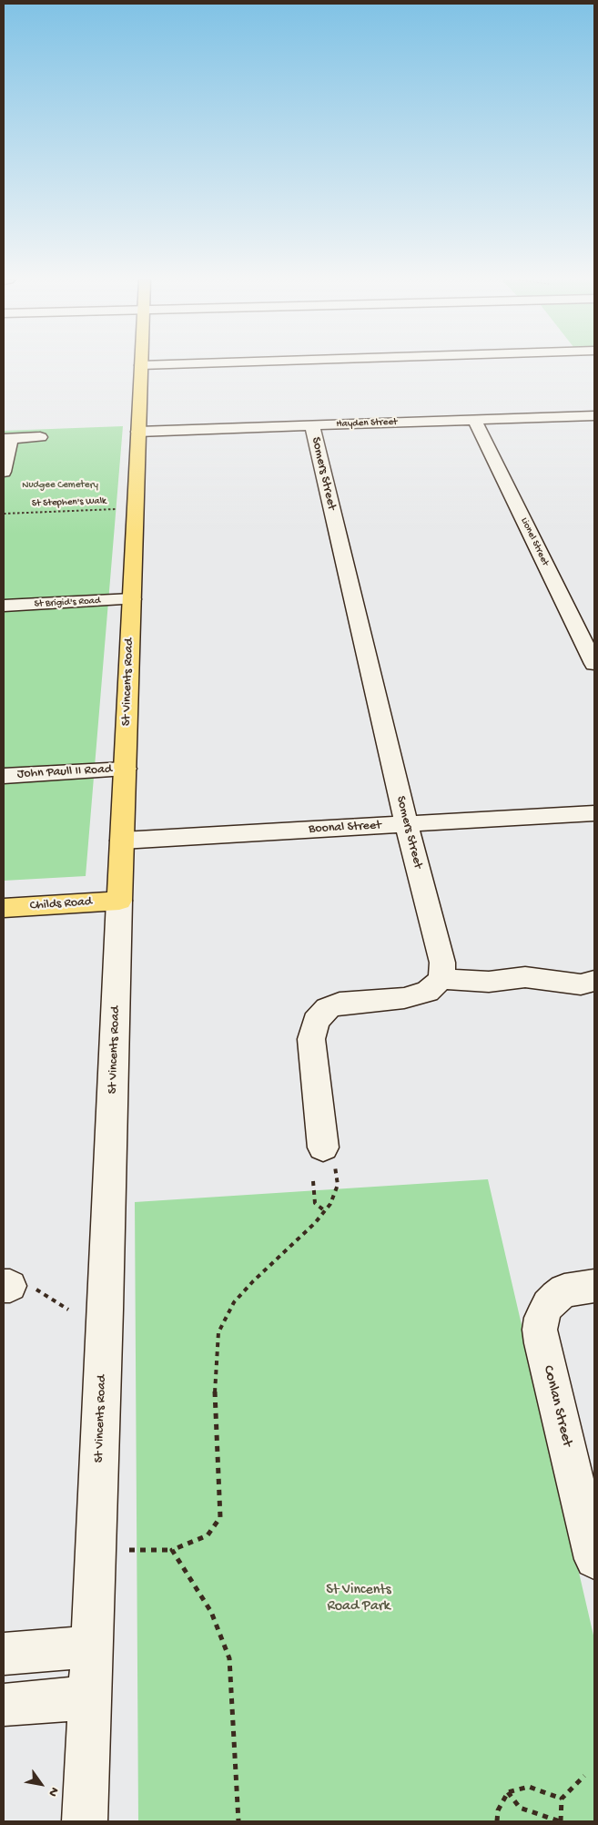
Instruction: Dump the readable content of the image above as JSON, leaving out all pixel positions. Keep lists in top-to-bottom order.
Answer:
{
  "streets": {
    "main road": ["St Vincents Road", "Childs Road"],
    "street": [
      "Hayden Street",
      "Somers Street",
      "Lionel Street",
      "St Brigid's Road",
      "John Paull II Road",
      "Boonal Street",
      "Conlan Street"
    ],
    "path": ["St Stephen's Walk"]
  },
  "crossings": [
    ["Hayden Street", "Somers Street"],
    ["Hayden Street", "Lionel Street"],
    ["Hayden Street", "St Vincents Road"],
    ["Somers Street", "Boonal Street"],
    ["St Stephen's Walk", "St Vincents Road"],
    ["St Brigid's Road", "St Vincents Road"],
    ["St Vincents Road", "John Paull II Road"],
    ["St Vincents Road", "Boonal Street"],
    ["St Vincents Road", "Childs Road"]
  ],
  "parks": ["Nudgee Cemetery", "St Vincents Road Park"],
  "north": "bottom right"
}
